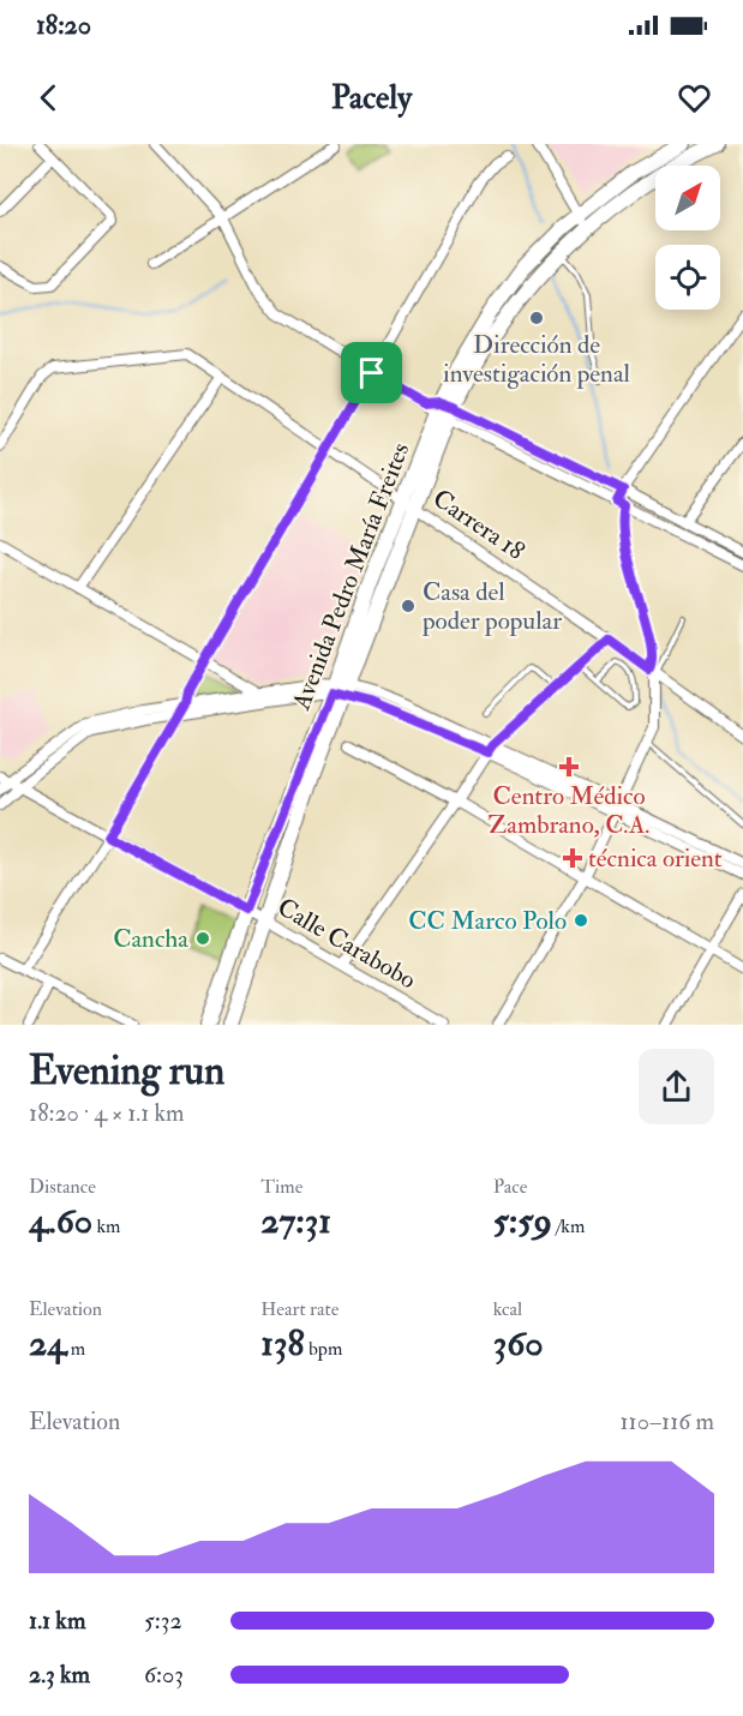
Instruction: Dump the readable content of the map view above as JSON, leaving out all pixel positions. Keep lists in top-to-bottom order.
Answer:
{
  "streets": {
    "street": ["Carrera 18", "Avenida Pedro María Freites", "Calle Carabobo"]
  },
  "crossings": [
    ["Carrera 18", "Avenida Pedro María Freites"],
    ["Avenida Pedro María Freites", "Calle Carabobo"]
  ],
  "places": {
    "other": [
      "Dirección de investigación penal",
      "Casa del poder popular",
      "CC Marco Polo",
      "Cancha"
    ],
    "health": ["Centro Médico Zambrano, C.A.", "técnica orient"]
  },
  "north": "top right",
  "page": {
    "status": "18:20",
    "header": "Pacely",
    "heading": ["Evening run", "18:20 · 4 × 1.1 km"],
    "stats": [
      ["Distance", "4.60 km"],
      ["Time", "27:31"],
      ["Pace", "5:59 /km"],
      ["Elevation", "24 m"],
      ["Heart rate", "138 bpm"],
      ["kcal", "360"]
    ],
    "chart": ["Elevation", "110–116 m"],
    "list": [
      {
        "name": "1.1 km",
        "note": "5:32"
      },
      {
        "name": "2.3 km",
        "note": "6:03"
      }
    ]
  }
}
